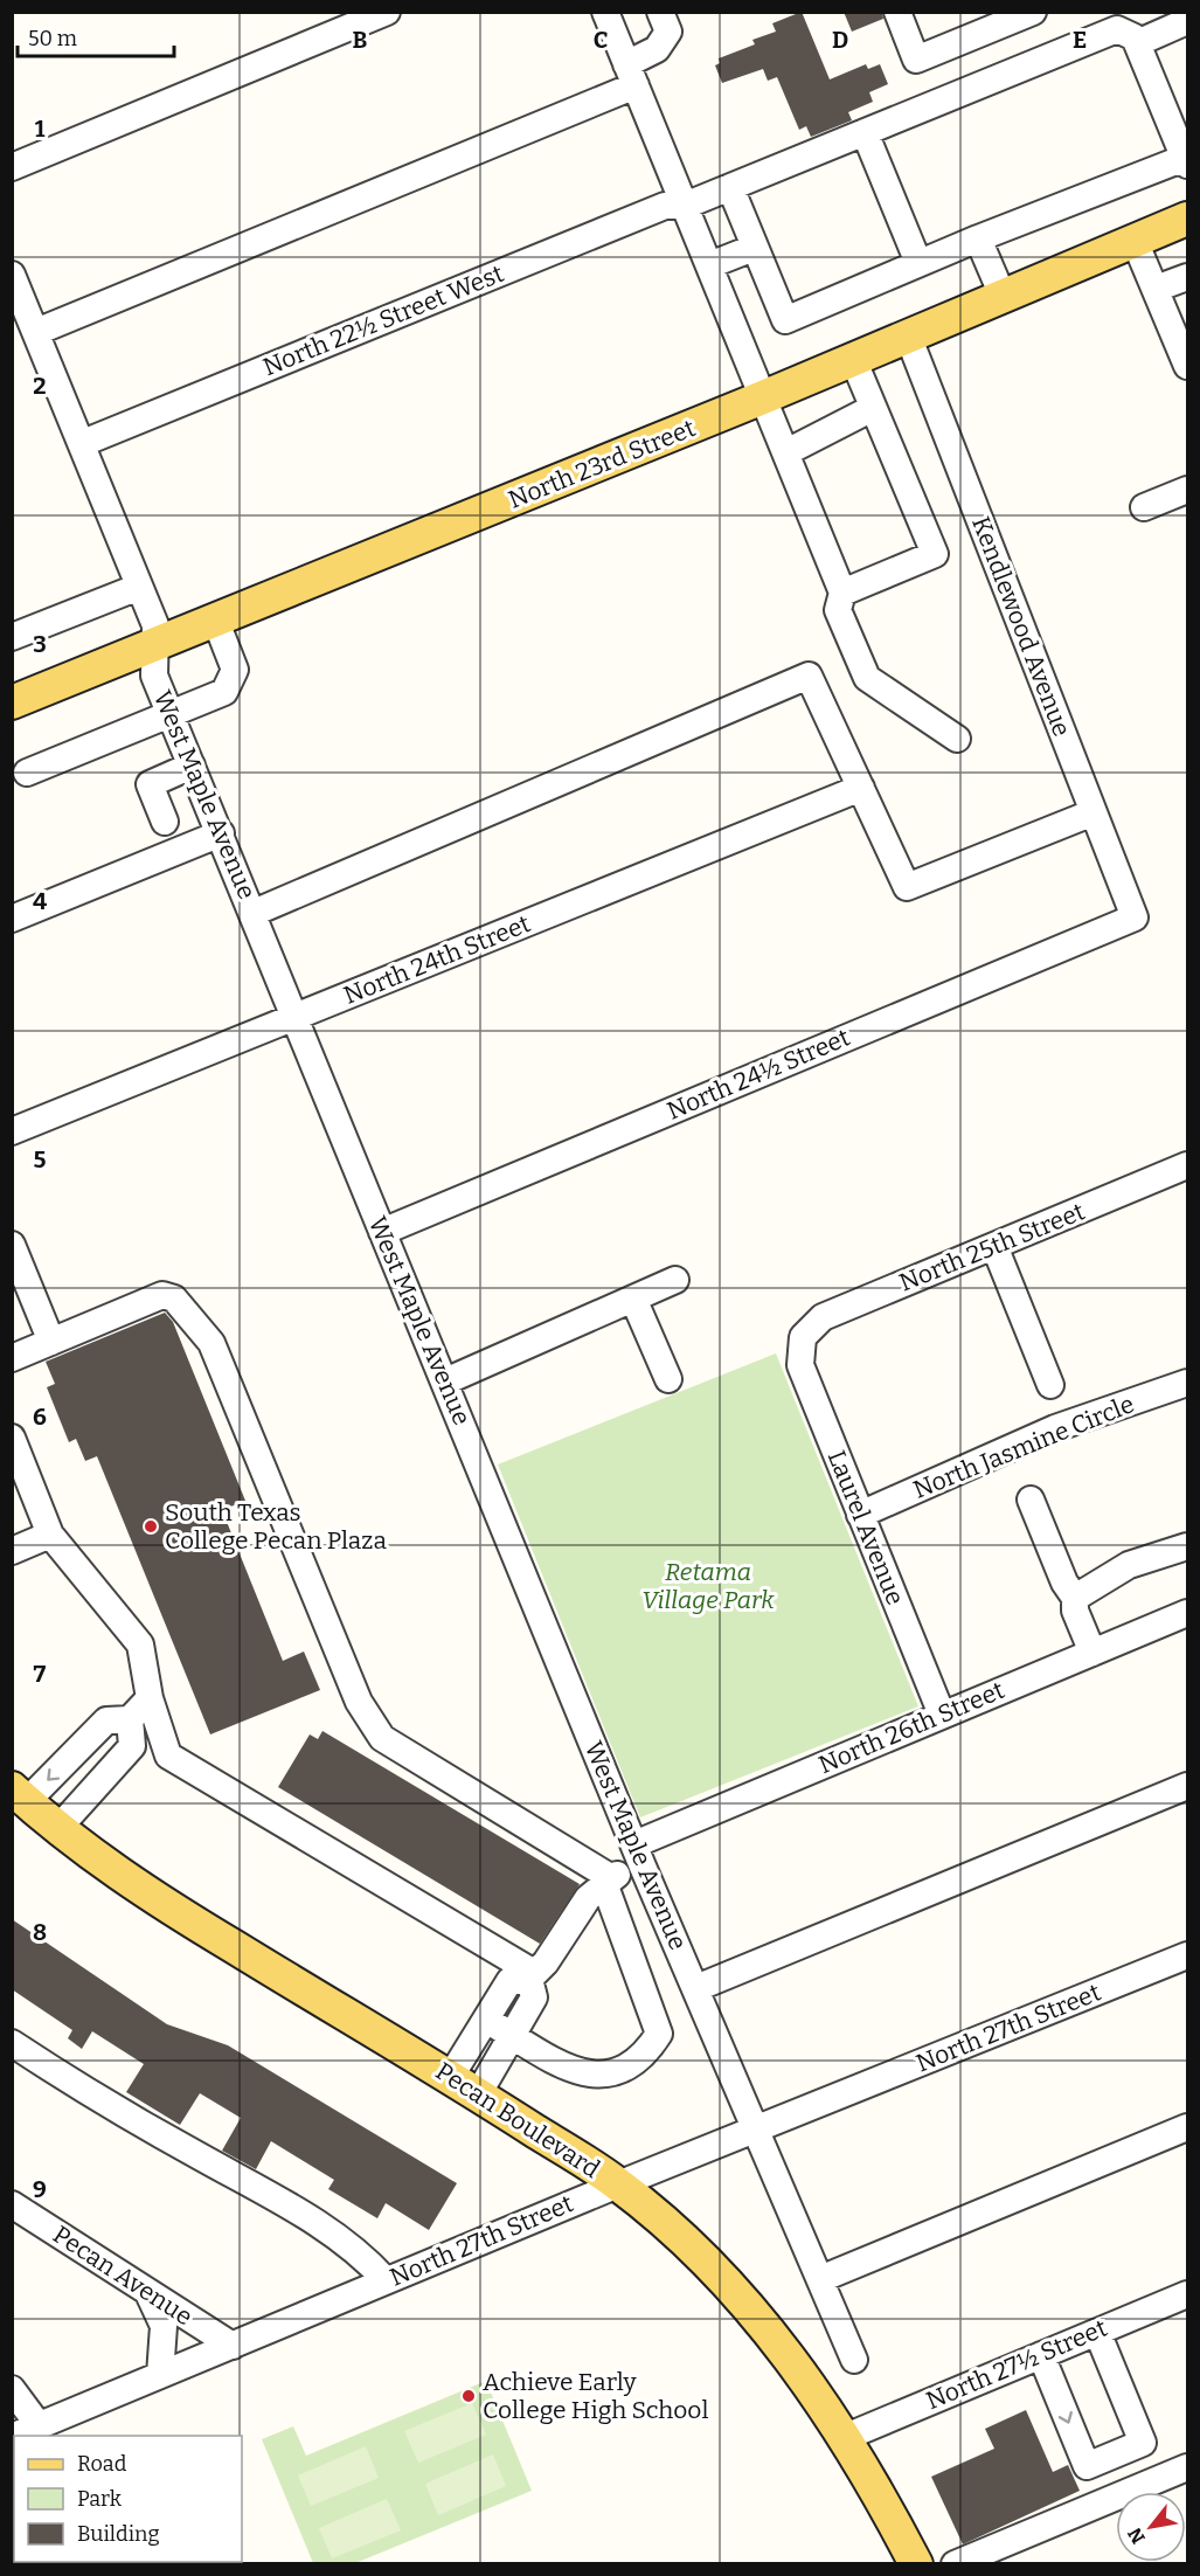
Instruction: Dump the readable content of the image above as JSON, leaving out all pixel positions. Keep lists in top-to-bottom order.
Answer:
{
  "streets": {
    "main road": ["North 23rd Street", "Pecan Boulevard"],
    "street": [
      "North 22½ Street West",
      "Kendlewood Avenue",
      "West Maple Avenue",
      "North 24th Street",
      "North 24½ Street",
      "North 25th Street",
      "North Jasmine Circle",
      "Laurel Avenue",
      "North 26th Street",
      "North 27th Street",
      "Pecan Avenue",
      "North 27½ Street"
    ]
  },
  "crossings": [
    ["North 22½ Street West", "West Maple Avenue"],
    ["North 23rd Street", "Kendlewood Avenue"],
    ["North 23rd Street", "West Maple Avenue"],
    ["Kendlewood Avenue", "North 24½ Street"],
    ["West Maple Avenue", "North 24th Street"],
    ["West Maple Avenue", "North 24½ Street"],
    ["West Maple Avenue", "North 26th Street"],
    ["West Maple Avenue", "North 27th Street"],
    ["North 25th Street", "Laurel Avenue"],
    ["North Jasmine Circle", "Laurel Avenue"],
    ["Laurel Avenue", "North 26th Street"],
    ["North 27th Street", "Pecan Boulevard"],
    ["North 27th Street", "Pecan Avenue"],
    ["Pecan Boulevard", "North 27½ Street"]
  ],
  "parks": ["Retama Village Park"],
  "places": ["South Texas College Pecan Plaza", "Achieve Early College High School"],
  "legend": ["Road", "Park", "Building"],
  "scale_bar": "50 m",
  "north": "bottom left",
  "grid": {
    "columns": [
      "B",
      "C",
      "D",
      "E"
    ],
    "rows": [
      "1",
      "2",
      "3",
      "4",
      "5",
      "6",
      "7",
      "8",
      "9"
    ]
  }
}
